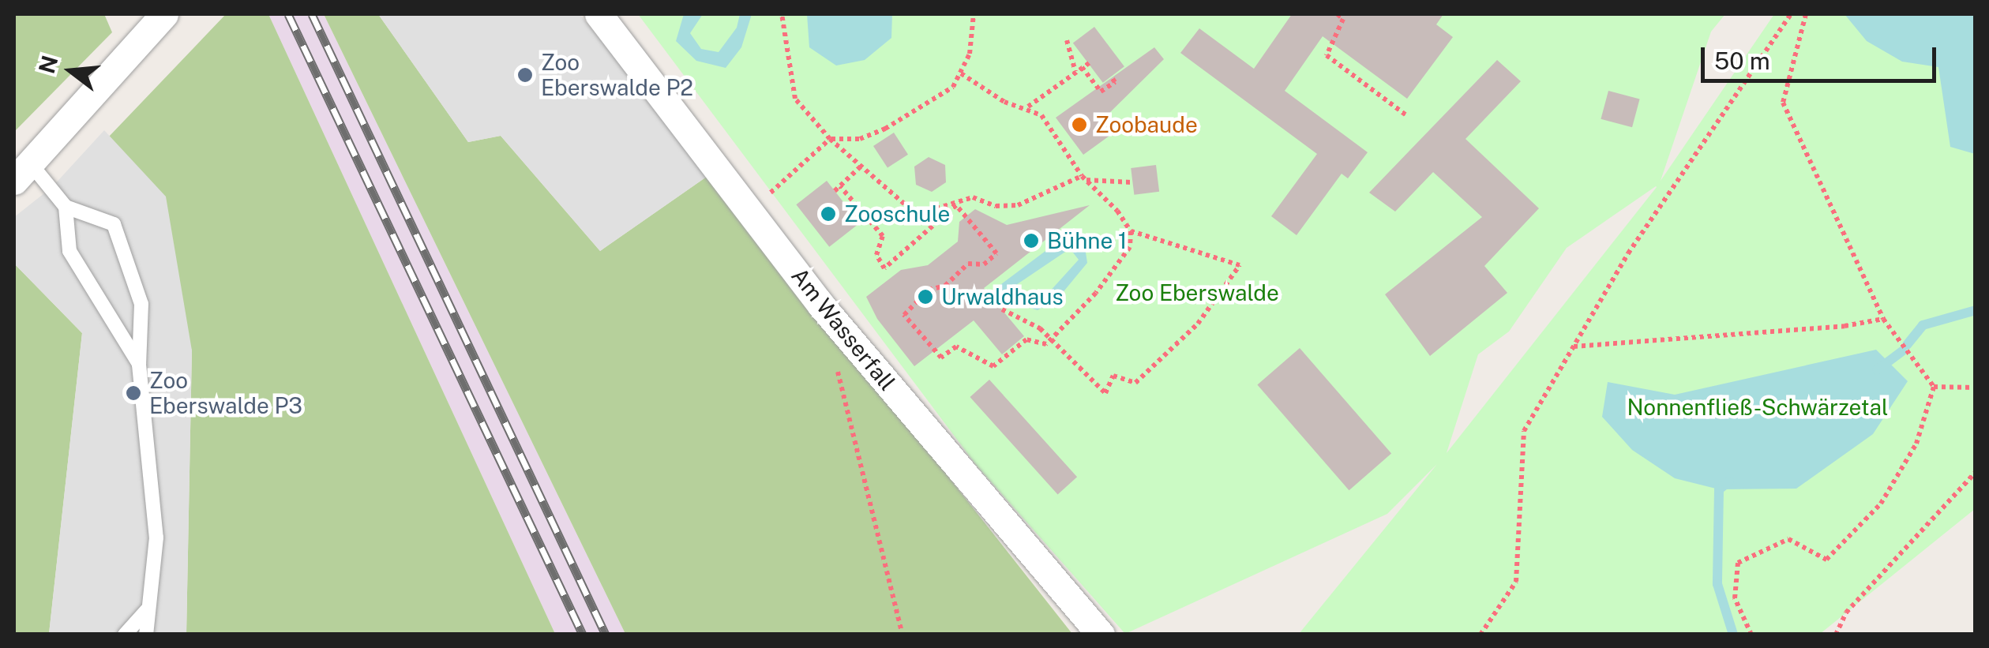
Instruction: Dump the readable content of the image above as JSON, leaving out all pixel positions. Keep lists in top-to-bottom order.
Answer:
{
  "streets": {
    "street": ["Am Wasserfall"]
  },
  "parks": ["Zoo Eberswalde", "Nonnenfließ-Schwärzetal"],
  "places": [
    "Zoo Eberswalde P2",
    "Zoobaude",
    "Zooschule",
    "Bühne 1",
    "Urwaldhaus",
    "Zoo Eberswalde P3"
  ],
  "scale_bar": "50 m",
  "north": "left"
}
